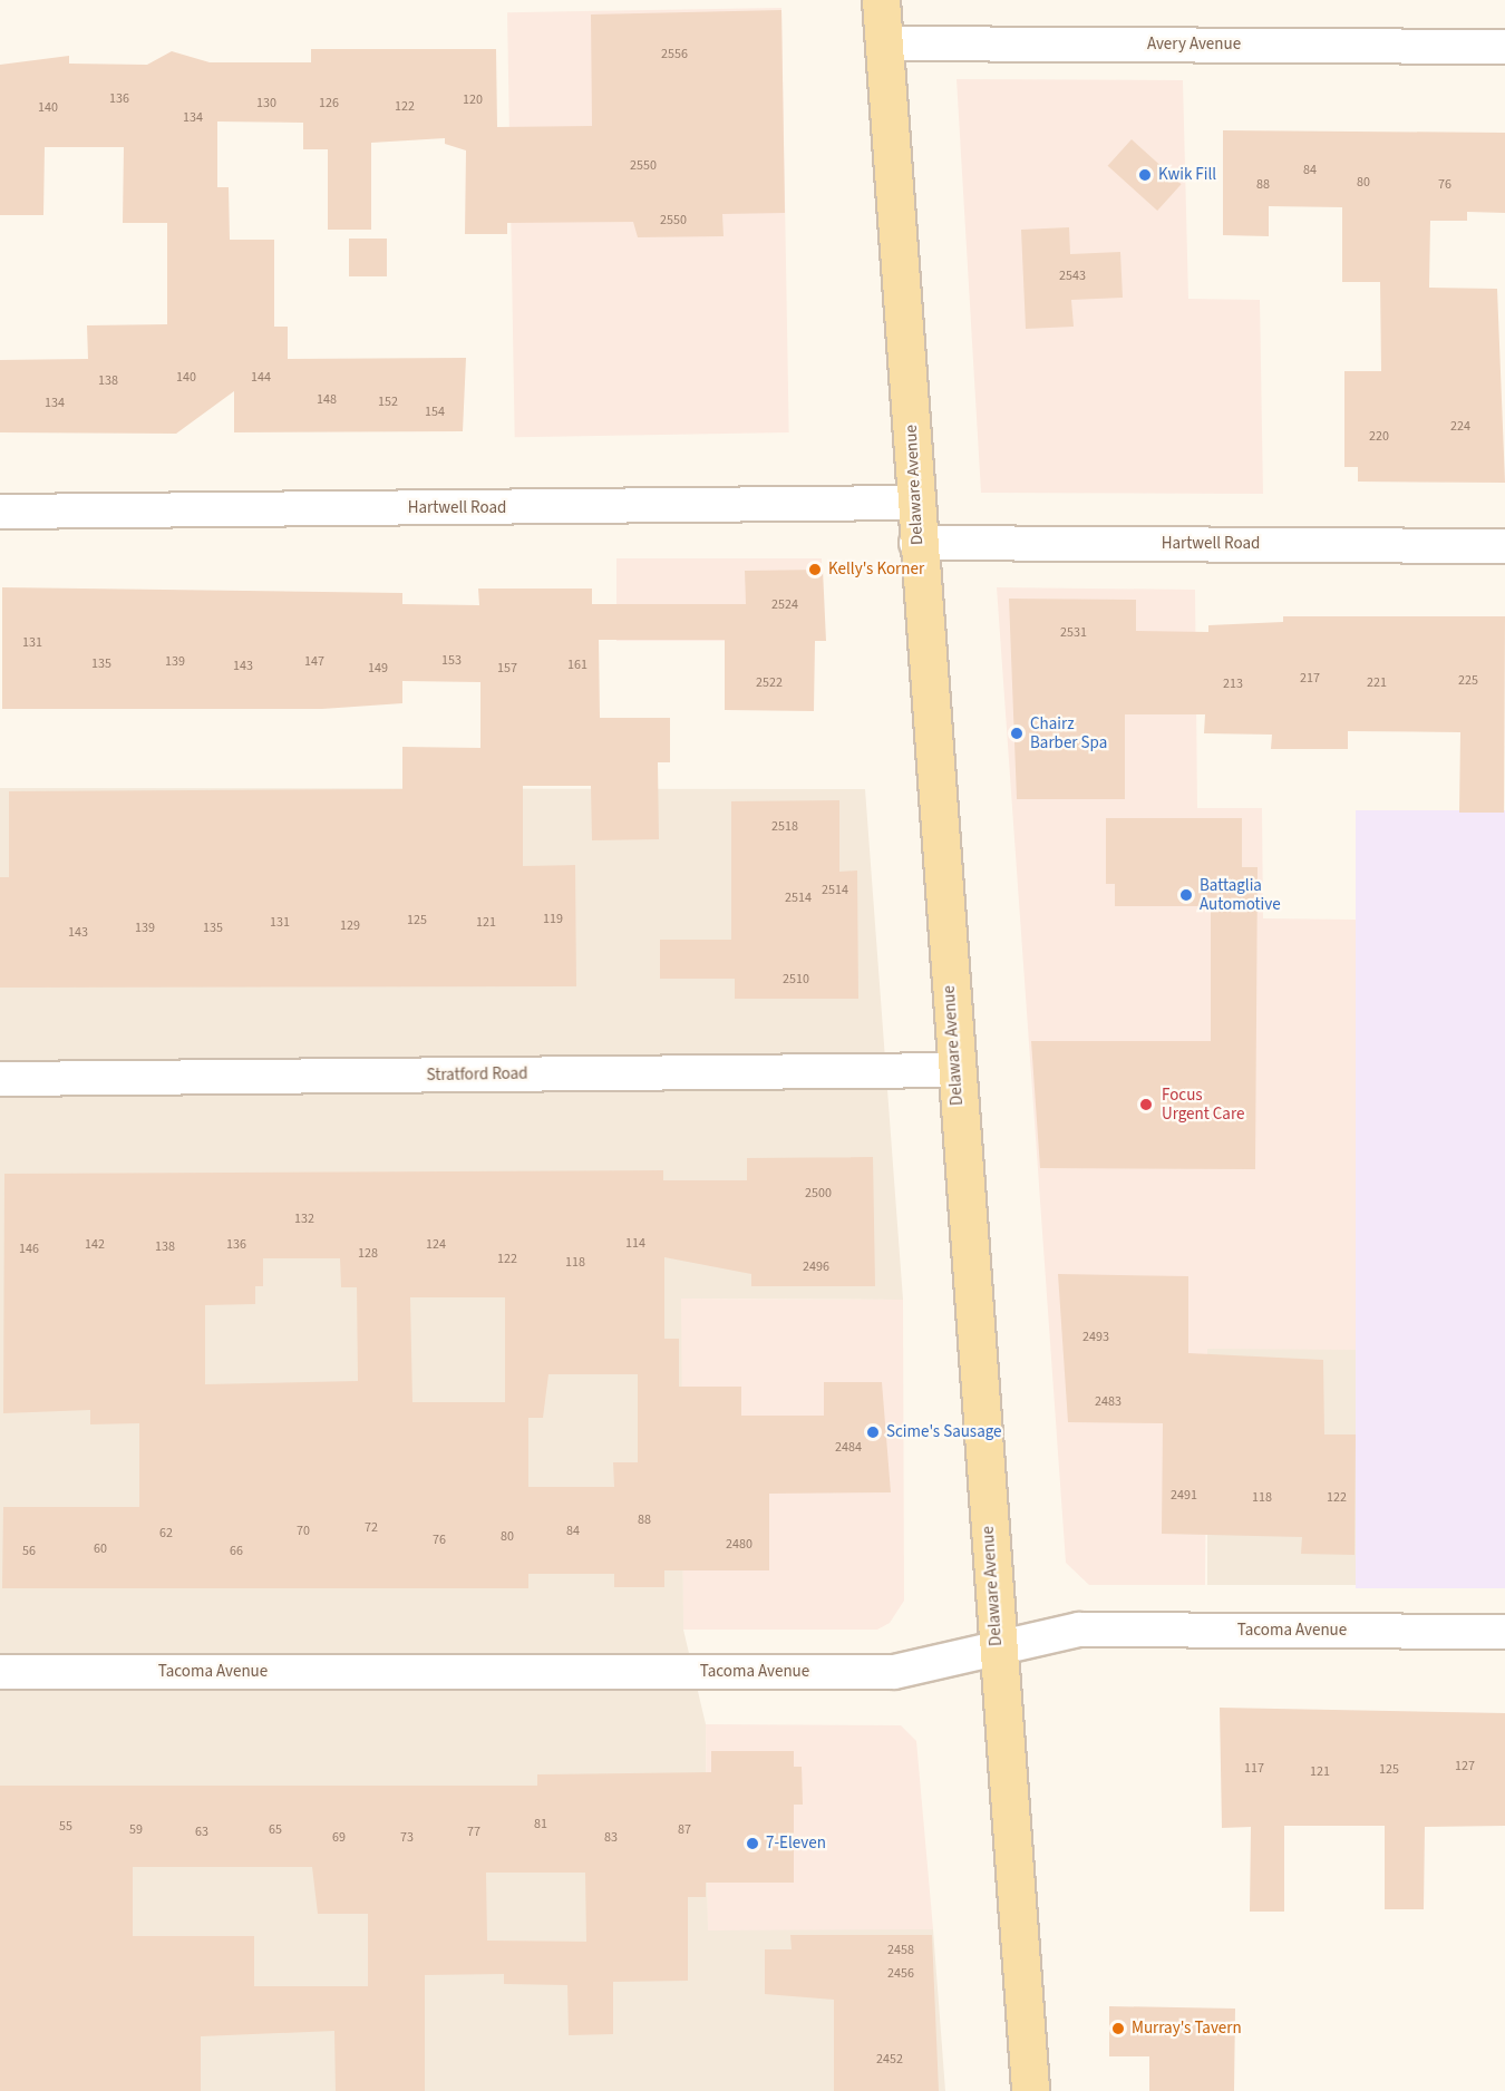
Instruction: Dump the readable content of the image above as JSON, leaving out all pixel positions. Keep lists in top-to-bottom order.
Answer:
{
  "streets": {
    "main road": ["Delaware Avenue"],
    "street": [
      "Avery Avenue",
      "Hartwell Road",
      "Stratford Road",
      "Tacoma Avenue"
    ]
  },
  "crossings": [
    ["Avery Avenue", "Delaware Avenue"],
    ["Delaware Avenue", "Hartwell Road"],
    ["Delaware Avenue", "Stratford Road"],
    ["Delaware Avenue", "Tacoma Avenue"]
  ],
  "places": [
    "Kwik Fill",
    "Kelly's Korner",
    "Chairz Barber Spa",
    "Battaglia Automotive",
    "Focus Urgent Care",
    "Scime's Sausage",
    "7-Eleven",
    "Murray's Tavern"
  ],
  "house_numbers": [
    "2556",
    "136",
    "120",
    "130",
    "126",
    "122",
    "140",
    "134",
    "2550",
    "84",
    "80",
    "88",
    "76",
    "2550",
    "2543",
    "140",
    "144",
    "138",
    "148",
    "152",
    "134",
    "154",
    "224",
    "220",
    "2524",
    "2531",
    "131",
    "153",
    "139",
    "147",
    "135",
    "161",
    "143",
    "149",
    "157",
    "217",
    "225",
    "2522",
    "221",
    "213",
    "2518",
    "2514",
    "2514",
    "119",
    "125",
    "131",
    "121",
    "129",
    "139",
    "135",
    "143",
    "2510",
    "2500",
    "132",
    "114",
    "142",
    "136",
    "124",
    "138",
    "146",
    "128",
    "122",
    "118",
    "2496",
    "2493",
    "2483",
    "2484",
    "2491",
    "118",
    "122",
    "88",
    "72",
    "70",
    "84",
    "62",
    "80",
    "76",
    "2480",
    "60",
    "56",
    "66",
    "127",
    "117",
    "125",
    "121",
    "81",
    "55",
    "59",
    "65",
    "87",
    "63",
    "77",
    "69",
    "73",
    "83",
    "2458",
    "2456",
    "2452"
  ]
}
